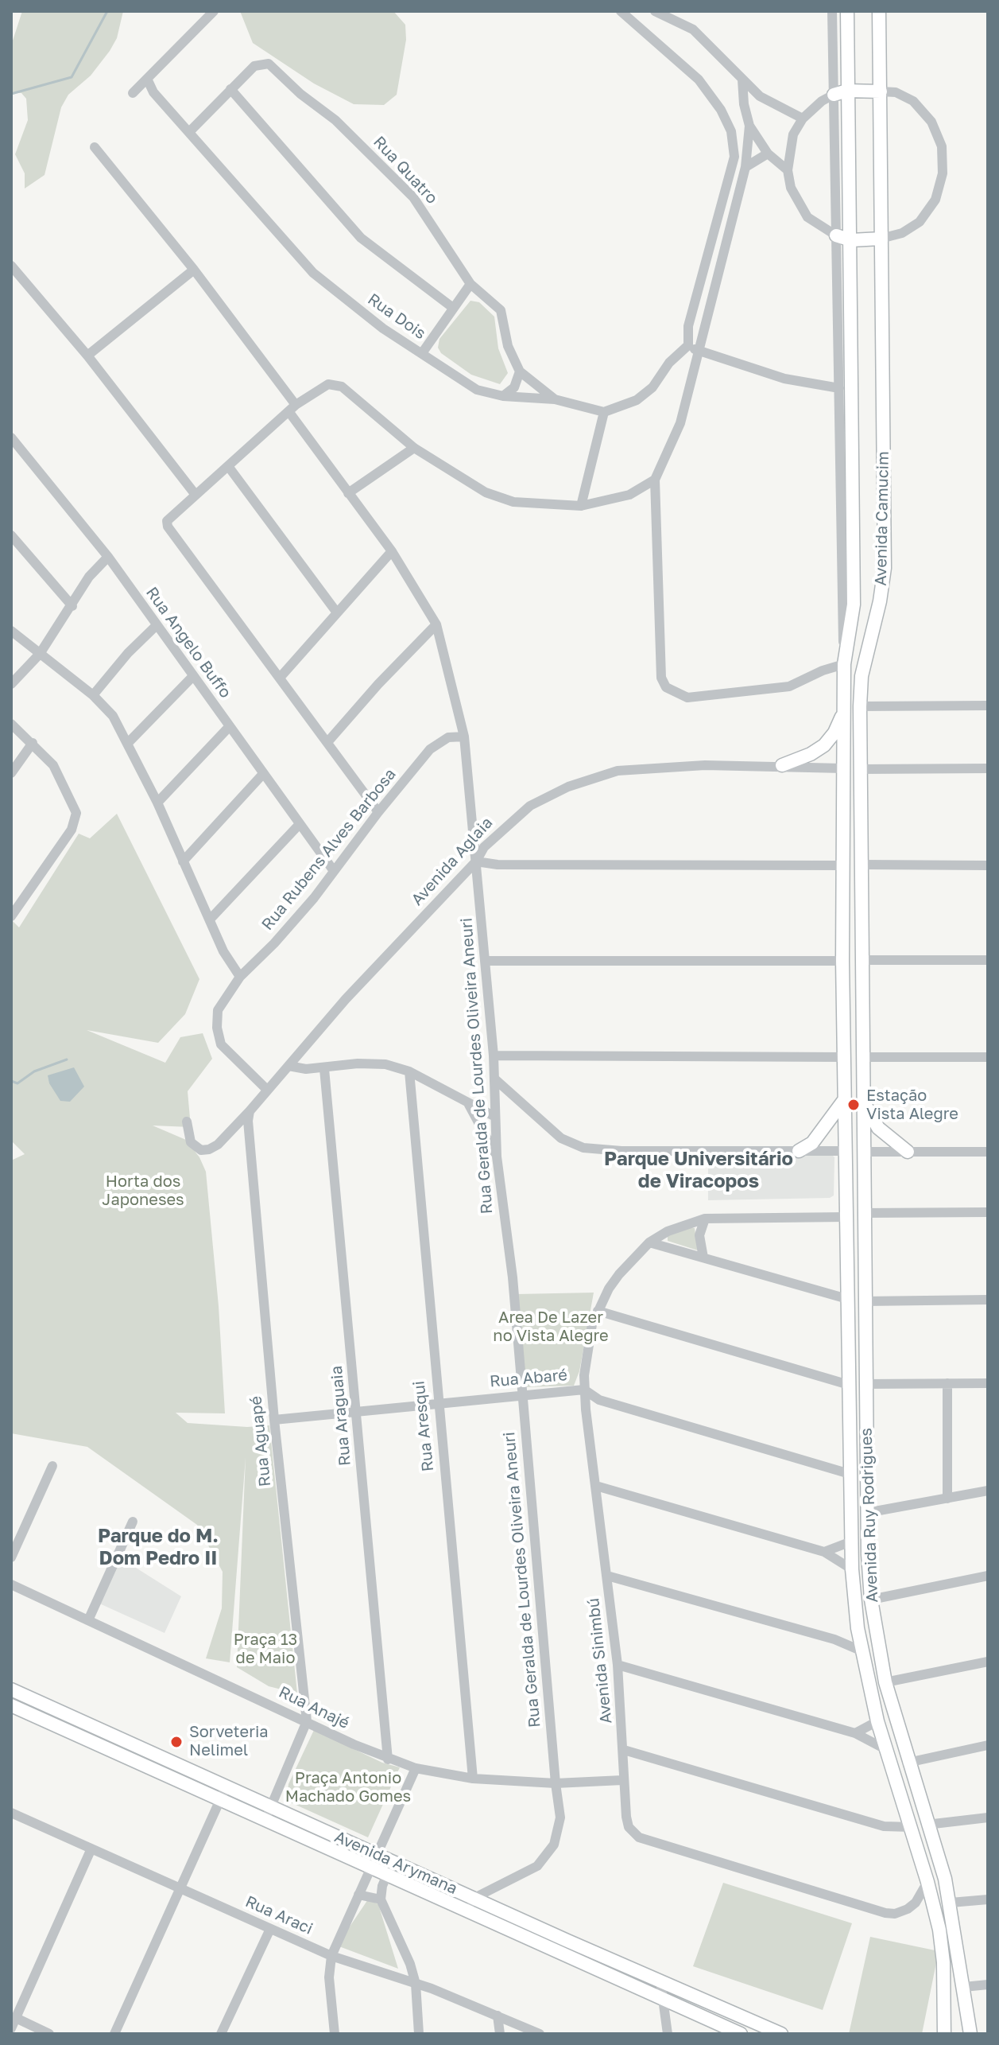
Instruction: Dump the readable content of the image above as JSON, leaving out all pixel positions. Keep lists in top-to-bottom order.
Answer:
{
  "streets": {
    "main road": ["Avenida Camucim", "Avenida Ruy Rodrigues", "Avenida Arymana"],
    "street": [
      "Rua Quatro",
      "Rua Dois",
      "Rua Angelo Buffo",
      "Rua Rubens Alves Barbosa",
      "Avenida Aglaia",
      "Rua Geralda de Lourdes Oliveira Aneuri",
      "Rua Abaré",
      "Rua Araguaia",
      "Rua Aresqui",
      "Rua Aguapé",
      "Avenida Sinimbú",
      "Rua Anajé",
      "Rua Araci"
    ]
  },
  "crossings": [
    ["Rua Quatro", "Rua Dois"],
    ["Avenida Camucim", "Avenida Aglaia"],
    ["Avenida Camucim", "Avenida Ruy Rodrigues"],
    ["Rua Angelo Buffo", "Rua Rubens Alves Barbosa"],
    ["Rua Rubens Alves Barbosa", "Rua Geralda de Lourdes Oliveira Aneuri"],
    ["Avenida Aglaia", "Rua Geralda de Lourdes Oliveira Aneuri"],
    ["Rua Geralda de Lourdes Oliveira Aneuri", "Rua Abaré"],
    ["Rua Geralda de Lourdes Oliveira Aneuri", "Rua Anajé"],
    ["Rua Geralda de Lourdes Oliveira Aneuri", "Avenida Arymana"],
    ["Rua Abaré", "Rua Araguaia"],
    ["Rua Abaré", "Rua Aresqui"],
    ["Rua Abaré", "Rua Aguapé"],
    ["Rua Abaré", "Avenida Ruy Rodrigues"],
    ["Rua Abaré", "Avenida Sinimbú"],
    ["Rua Araguaia", "Rua Anajé"],
    ["Rua Aresqui", "Rua Anajé"],
    ["Rua Aguapé", "Rua Anajé"],
    ["Rua Aguapé", "Avenida Arymana"],
    ["Avenida Ruy Rodrigues", "Avenida Sinimbú"],
    ["Avenida Sinimbú", "Rua Anajé"]
  ],
  "districts": ["Parque Universitário de Viracopos", "Parque do M. Dom Pedro II"],
  "parks": [
    "Horta dos Japoneses",
    "Area De Lazer no Vista Alegre",
    "Praça 13 de Maio",
    "Praça Antonio Machado Gomes"
  ],
  "places": ["Estação Vista Alegre", "Sorveteria Nelimel"]
}
